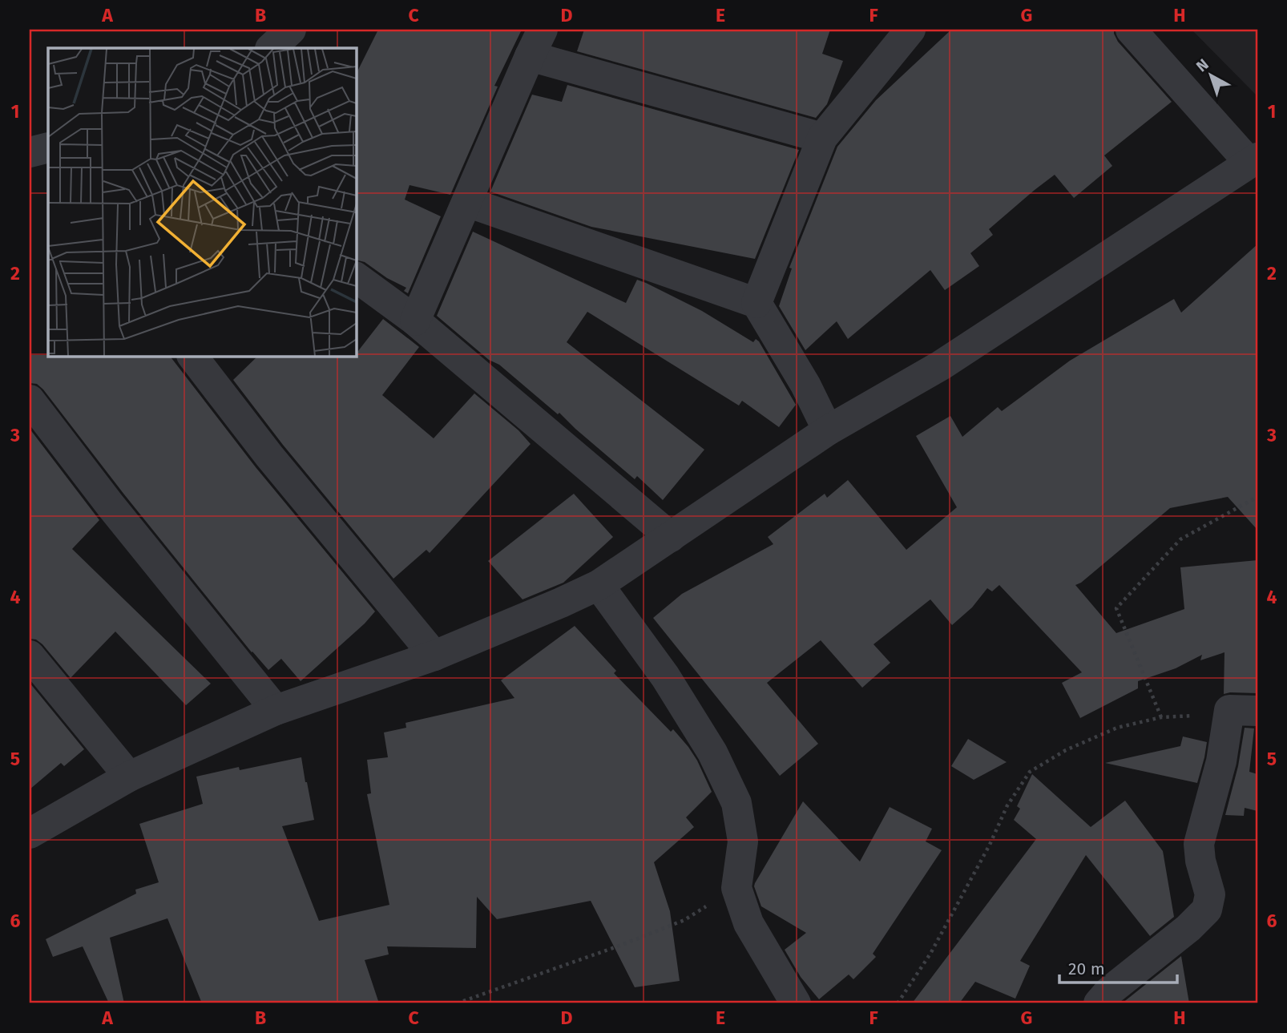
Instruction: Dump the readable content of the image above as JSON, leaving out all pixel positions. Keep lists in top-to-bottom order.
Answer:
{
  "scale_bar": "20 m",
  "north": "top left",
  "grid": {
    "columns": [
      "A",
      "B",
      "C",
      "D",
      "E",
      "F",
      "G",
      "H"
    ],
    "rows": [
      "1",
      "2",
      "3",
      "4",
      "5",
      "6"
    ]
  }
}
